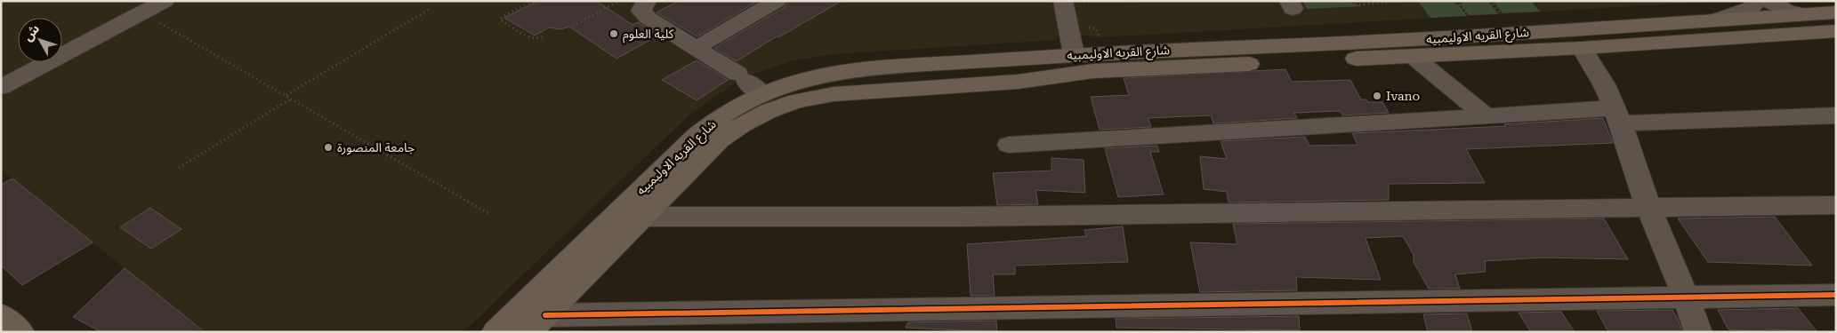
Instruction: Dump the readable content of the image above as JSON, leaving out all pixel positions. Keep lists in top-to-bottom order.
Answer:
{
  "streets": {
    "main road": ["شارع القريه الاوليمبيه"]
  },
  "places": ["كلية العلوم", "Ivano", "جامعة المنصورة"],
  "north": "top left"
}
